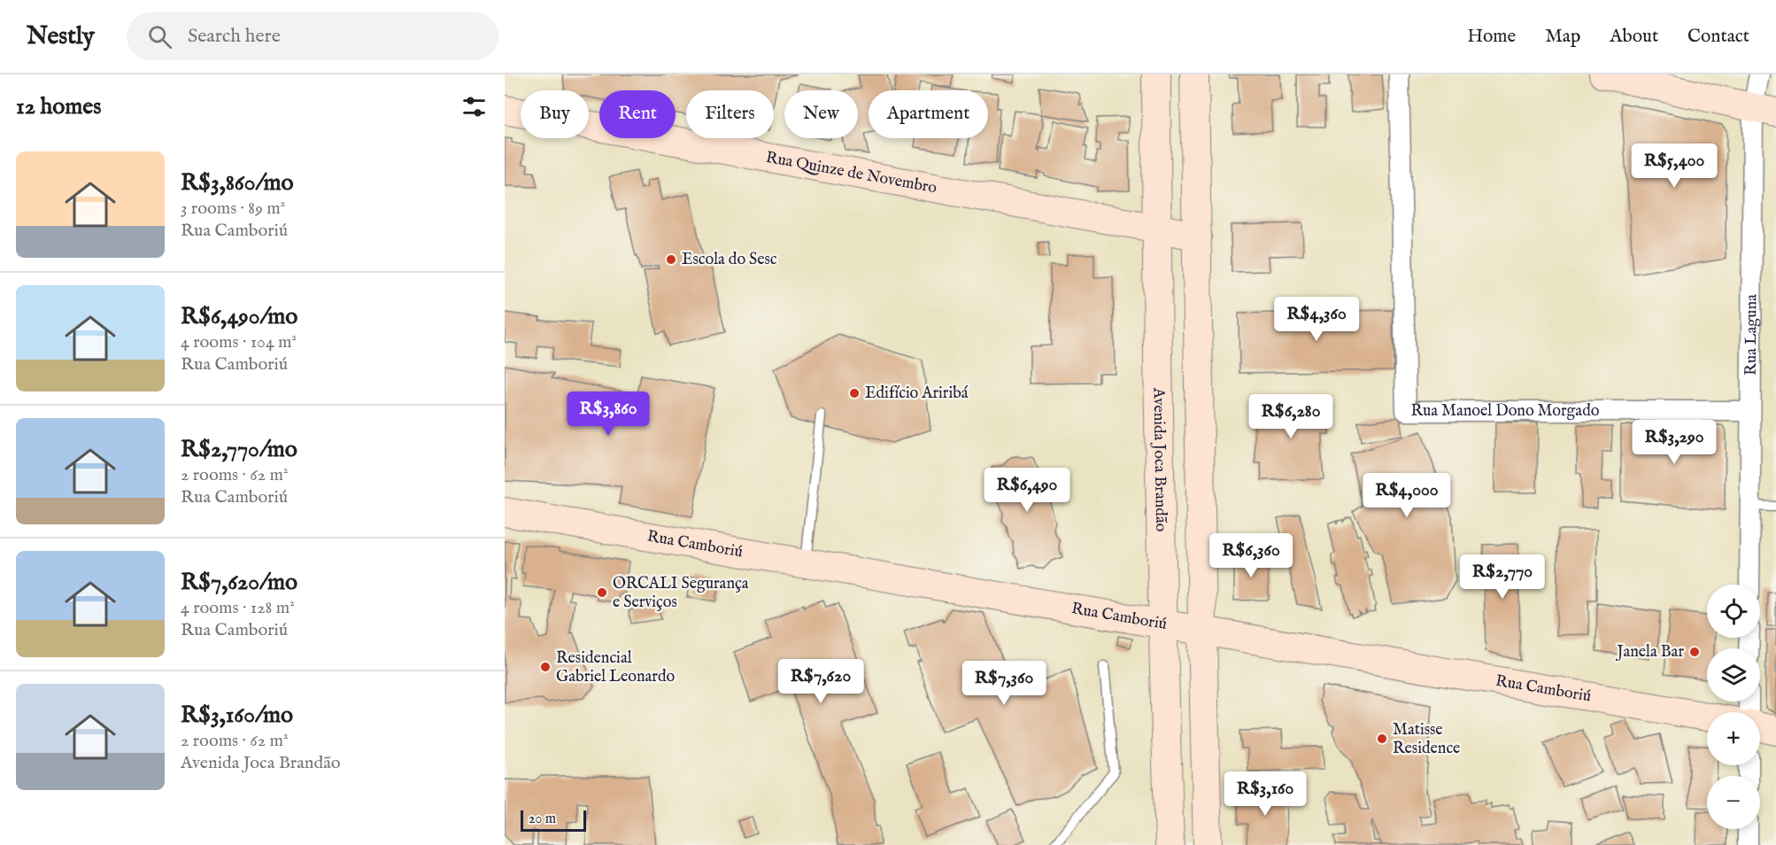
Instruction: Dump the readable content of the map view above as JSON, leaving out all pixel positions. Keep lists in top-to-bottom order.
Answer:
{
  "streets": {
    "street": [
      "Rua Quinze de Novembro",
      "Rua Laguna",
      "Rua Manoel Dono Morgado",
      "Avenida Joca Brandão",
      "Rua Camboriú"
    ]
  },
  "crossings": [
    ["Rua Quinze de Novembro", "Avenida Joca Brandão"],
    ["Rua Laguna", "Rua Manoel Dono Morgado"],
    ["Avenida Joca Brandão", "Rua Camboriú"]
  ],
  "places": [
    "Escola do Sesc",
    "Edifício Ariribá",
    "ORCALI Segurança e Serviços",
    "Janela Bar",
    "Residencial Gabriel Leonardo",
    "Matisse Residence"
  ],
  "scale_bar": "20 m",
  "page": {
    "header": "Nestly",
    "search": "Search here",
    "nav": [
      "Home",
      "Map",
      "About",
      "Contact"
    ],
    "heading": "12 homes",
    "chip": [
      "Buy",
      "Rent",
      "Filters",
      "New",
      "Apartment"
    ],
    "list": [
      {
        "name": "R$3,860/mo",
        "note": "3 rooms · 89 m² · Rua Camboriú"
      },
      {
        "name": "R$6,490/mo",
        "note": "4 rooms · 104 m² · Rua Camboriú"
      },
      {
        "name": "R$2,770/mo",
        "note": "2 rooms · 62 m² · Rua Camboriú"
      },
      {
        "name": "R$7,620/mo",
        "note": "4 rooms · 128 m² · Rua Camboriú"
      },
      {
        "name": "R$3,160/mo",
        "note": "2 rooms · 62 m² · Avenida Joca Brandão"
      }
    ],
    "price": [
      "R$5,400",
      "R$4,360",
      "R$3,860",
      "R$6,280",
      "R$3,290",
      "R$6,490",
      "R$4,000",
      "R$6,360",
      "R$2,770",
      "R$7,620",
      "R$7,360",
      "R$3,160"
    ],
    "map_buttons": ["+", "−"],
    "scale": "20 m"
  }
}
